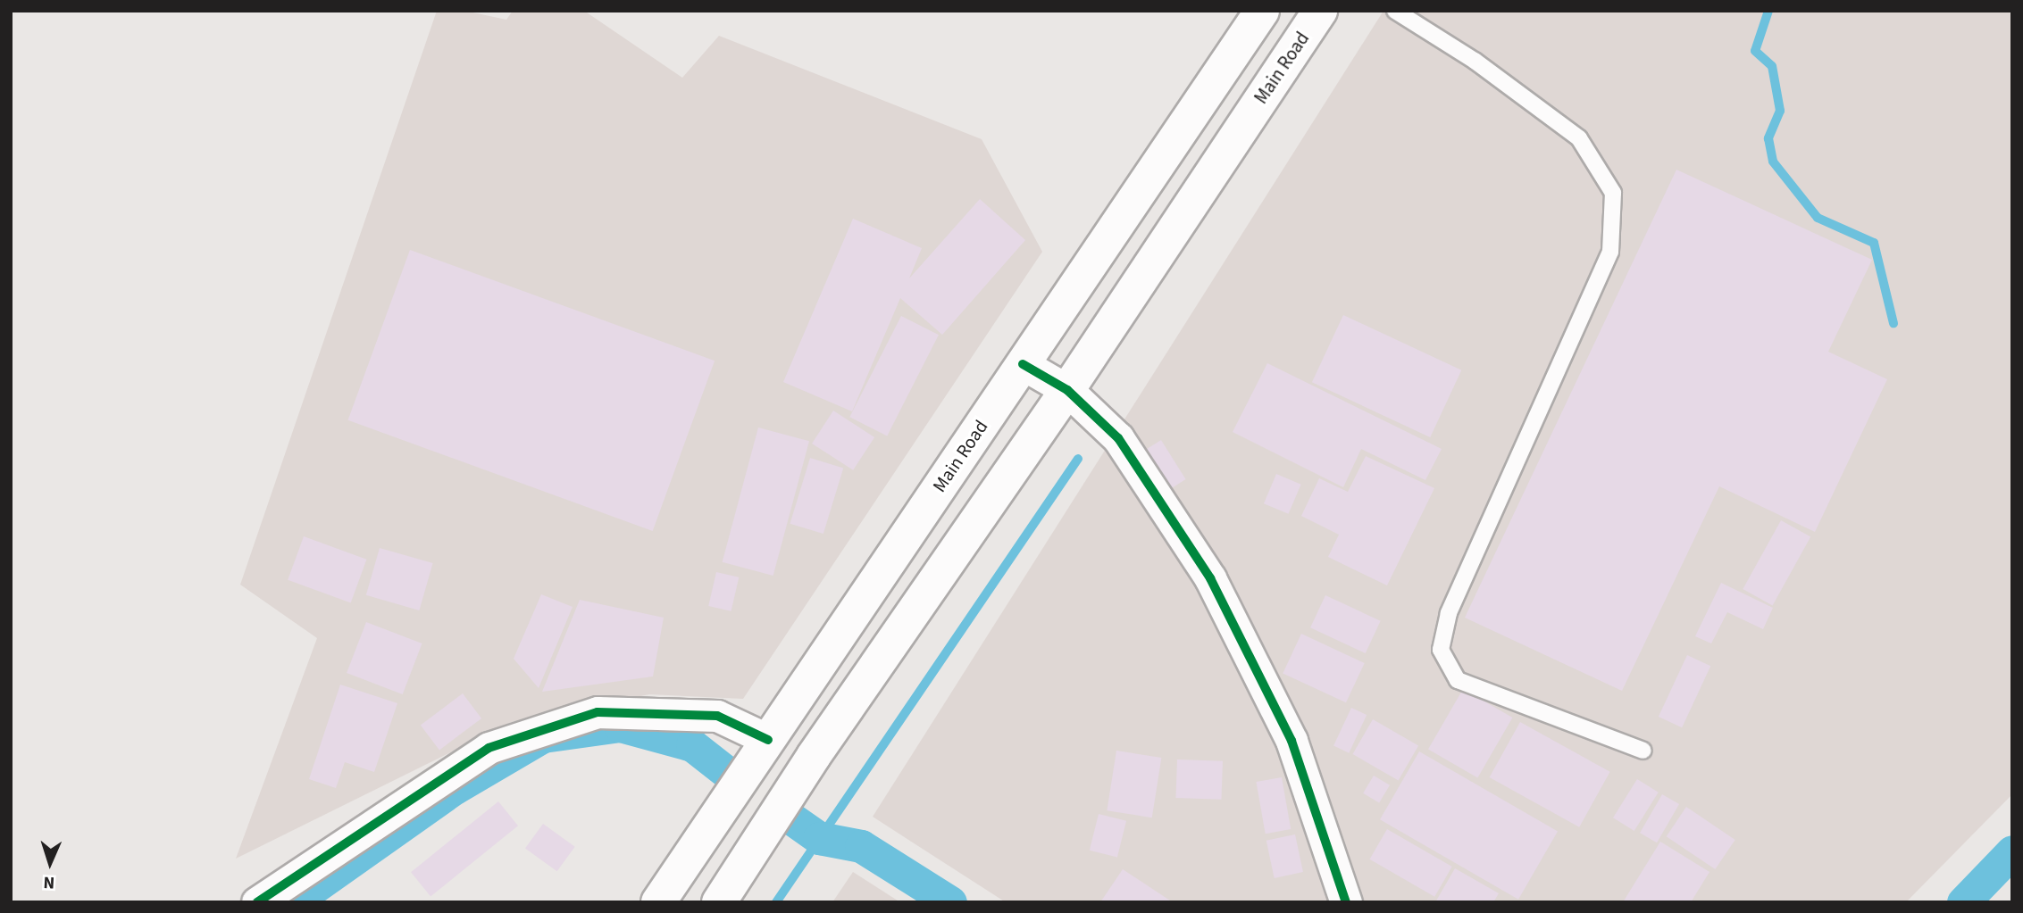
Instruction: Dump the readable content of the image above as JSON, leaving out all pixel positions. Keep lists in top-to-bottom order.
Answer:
{
  "streets": {
    "main road": ["Main Road"]
  },
  "north": "bottom"
}
